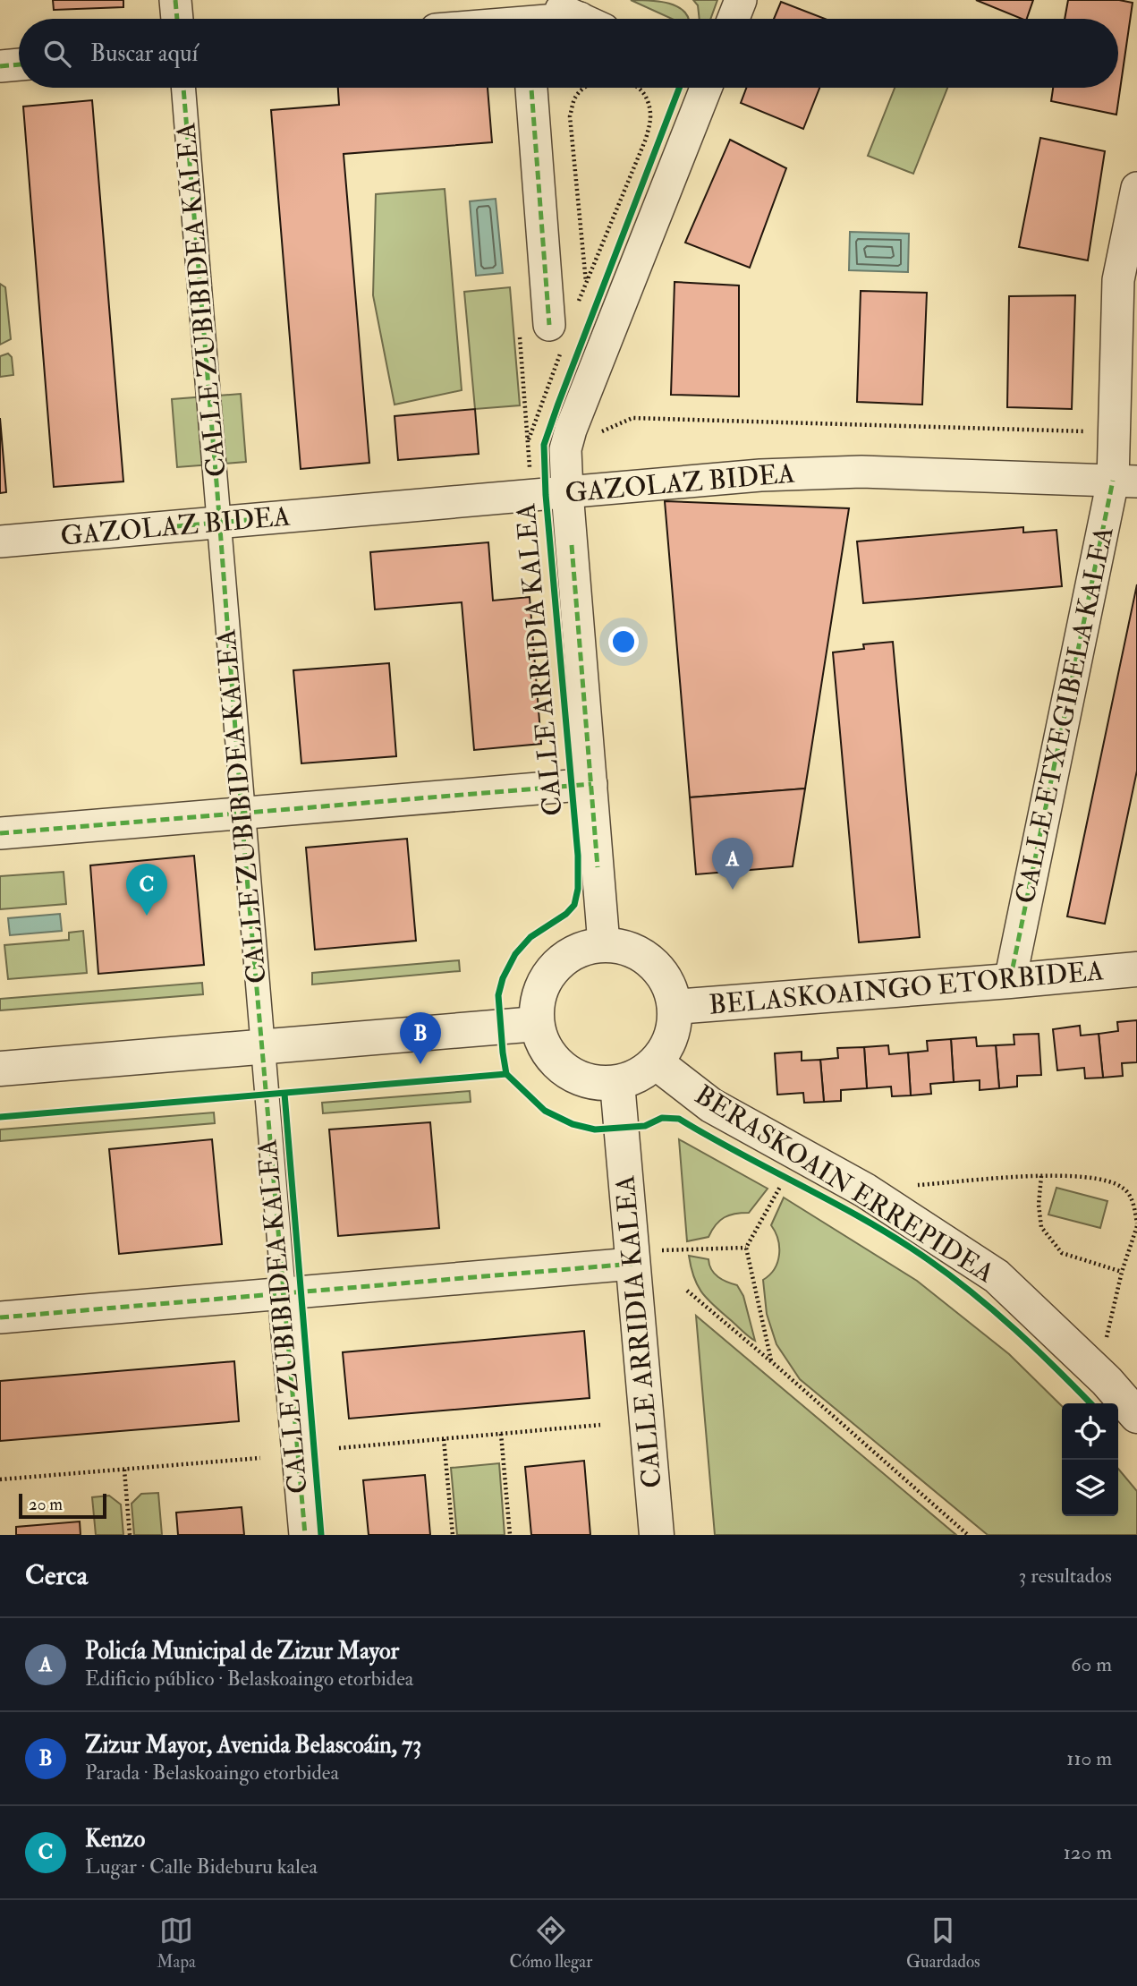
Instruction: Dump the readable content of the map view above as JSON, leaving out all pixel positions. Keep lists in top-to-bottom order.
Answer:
{
  "streets": {
    "street": [
      "CALLE ZUBIBIDEA KALEA",
      "GAZOLAZ BIDEA",
      "CALLE ARRIDIA KALEA",
      "CALLE ETXEGIBELA KALEA",
      "BELASKOAINGO ETORBIDEA",
      "BERASKOAIN ERREPIDEA"
    ]
  },
  "crossings": [
    ["CALLE ZUBIBIDEA KALEA", "GAZOLAZ BIDEA"],
    ["GAZOLAZ BIDEA", "CALLE ARRIDIA KALEA"],
    ["GAZOLAZ BIDEA", "CALLE ETXEGIBELA KALEA"],
    ["CALLE ARRIDIA KALEA", "BELASKOAINGO ETORBIDEA"],
    ["CALLE ARRIDIA KALEA", "BERASKOAIN ERREPIDEA"],
    ["CALLE ETXEGIBELA KALEA", "BELASKOAINGO ETORBIDEA"],
    ["BELASKOAINGO ETORBIDEA", "BERASKOAIN ERREPIDEA"]
  ],
  "scale_bar": "20 m",
  "page": {
    "search": "Buscar aquí",
    "pins": ["A", "C", "B"],
    "scale": "20 m",
    "heading": ["Cerca", "3 resultados"],
    "list": [
      {
        "mark": "A",
        "name": "Policía Municipal de Zizur Mayor",
        "note": "Edificio público · Belaskoaingo etorbidea",
        "value": "60 m"
      },
      {
        "mark": "B",
        "name": "Zizur Mayor, Avenida Belascoáin, 73",
        "note": "Parada · Belaskoaingo etorbidea",
        "value": "110 m"
      },
      {
        "mark": "C",
        "name": "Kenzo",
        "note": "Lugar · Calle Bideburu kalea",
        "value": "120 m"
      }
    ],
    "nav": ["Mapa", "Cómo llegar", "Guardados"]
  }
}
